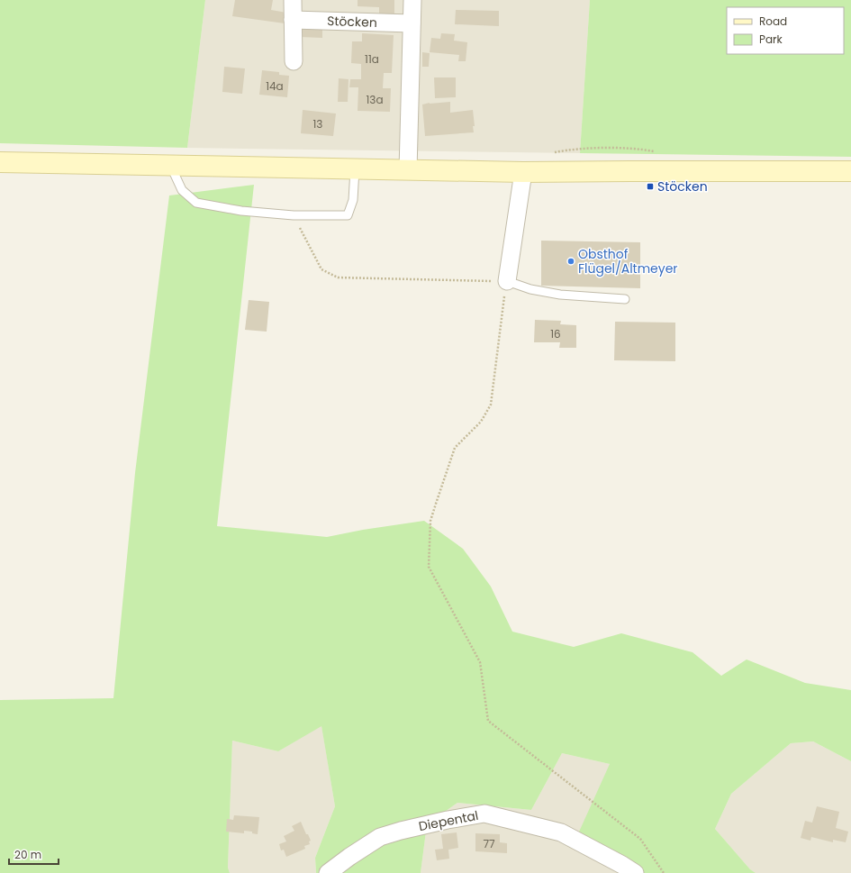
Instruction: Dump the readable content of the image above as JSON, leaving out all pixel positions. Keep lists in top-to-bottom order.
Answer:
{
  "streets": {
    "street": ["Stöcken", "Diepental"]
  },
  "places": {
    "transit": ["Stöcken"],
    "other": ["Obsthof Flügel/Altmeyer"]
  },
  "house_numbers": [
    "11a",
    "14a",
    "13a",
    "13",
    "16",
    "77"
  ],
  "legend": ["Road", "Park"],
  "scale_bar": "20 m"
}
